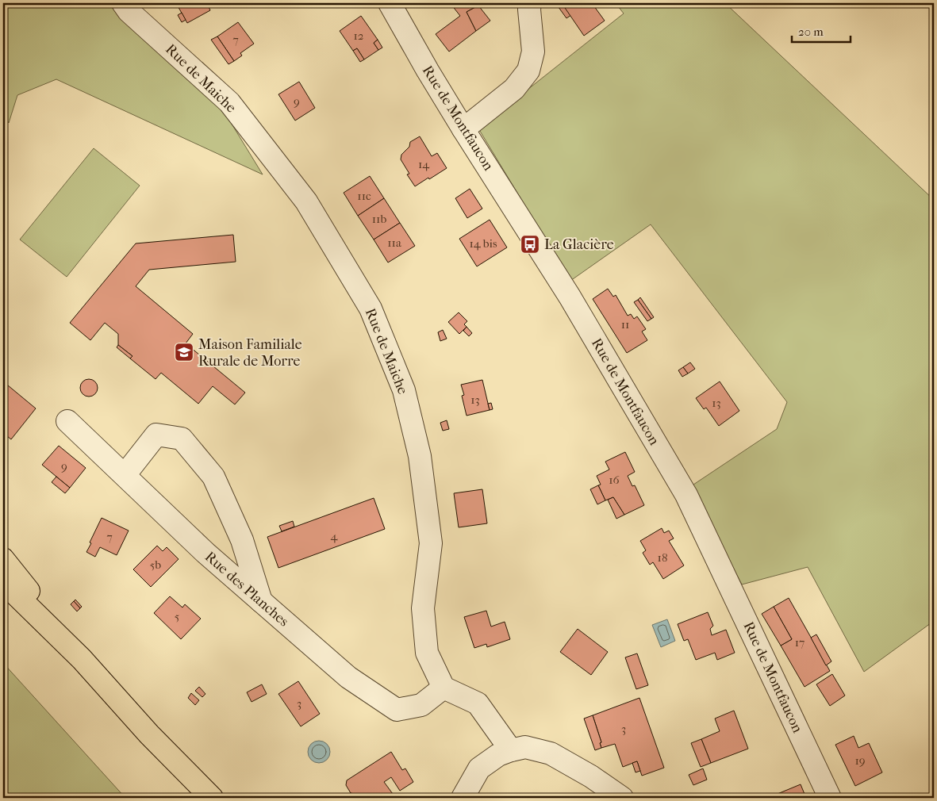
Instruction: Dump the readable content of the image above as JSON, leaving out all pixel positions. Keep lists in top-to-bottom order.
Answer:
{
  "streets": {
    "street": ["Rue de Maiche", "Rue de Montfaucon", "Rue des Planches"]
  },
  "crossings": [
    ["Rue de Maiche", "Rue des Planches"]
  ],
  "places": {
    "bus stop": ["La Glacière"],
    "school or university": ["Maison Familiale Rurale de Morre"]
  },
  "house_numbers": [
    "12",
    "7",
    "9",
    "14",
    "11c",
    "11b",
    "11a",
    "14 bis",
    "11",
    "13",
    "13",
    "9",
    "16",
    "4",
    "7",
    "18",
    "5b",
    "5",
    "17",
    "3",
    "3",
    "19"
  ],
  "scale_bar": "20 m"
}
